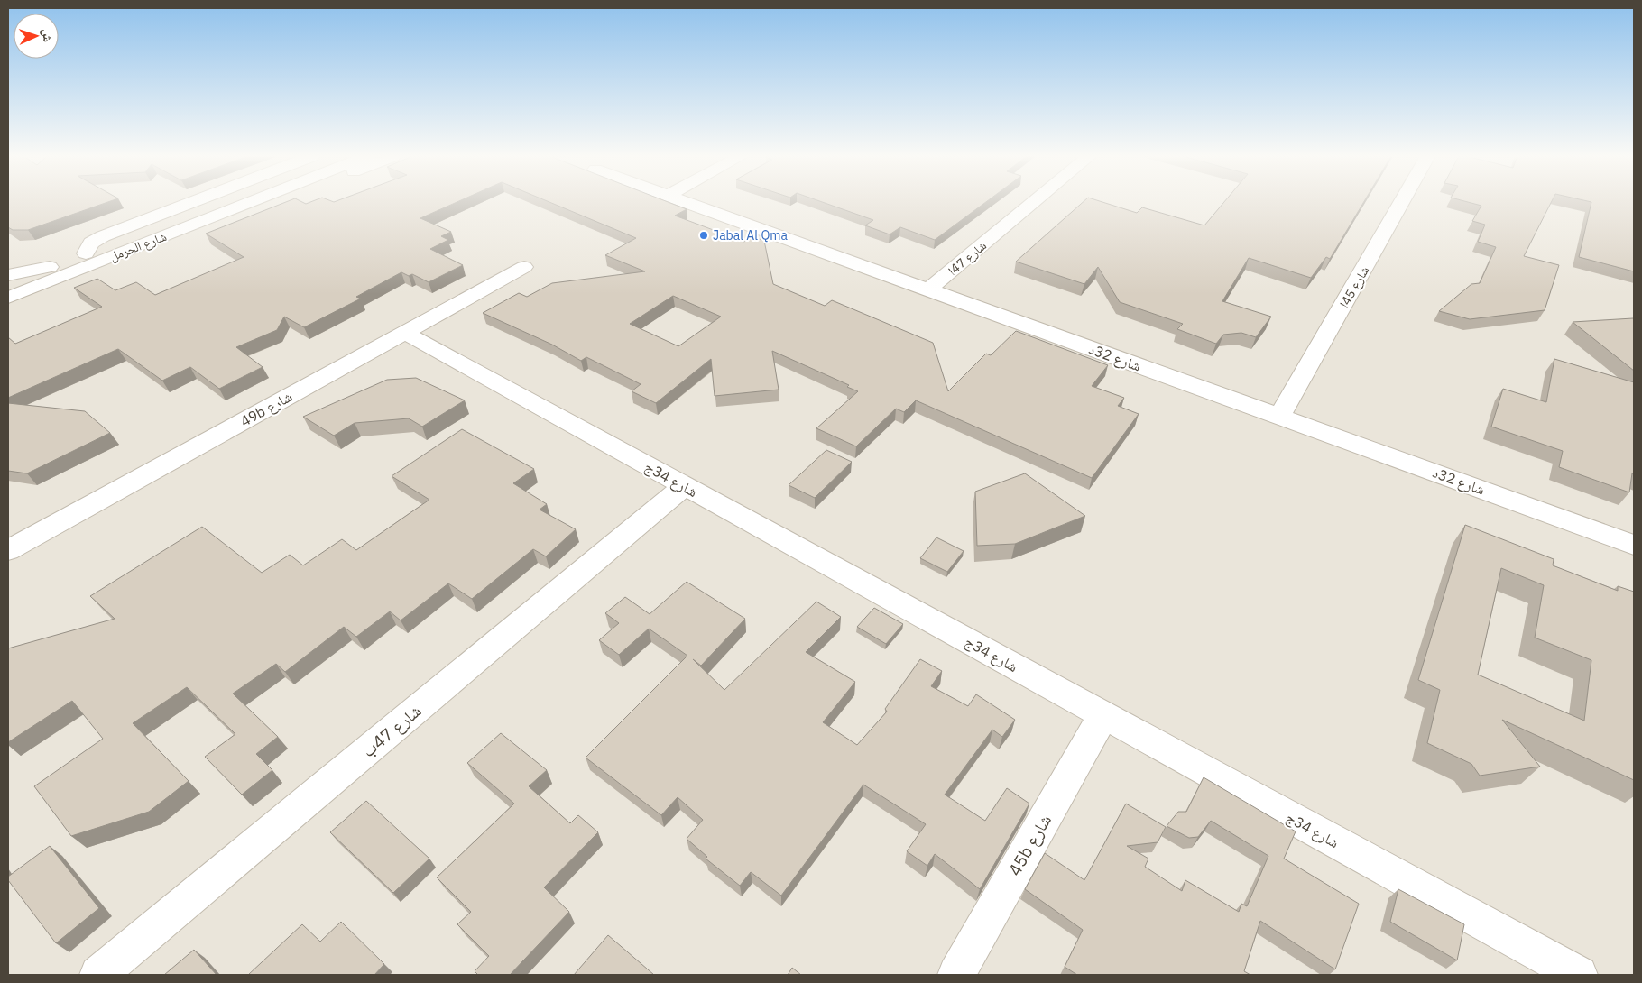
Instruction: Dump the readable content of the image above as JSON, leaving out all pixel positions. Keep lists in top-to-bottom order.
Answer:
{
  "streets": {
    "street": [
      "شارع الحرمل",
      "شارع 47ا",
      "شارع 45ا",
      "شارع 32د",
      "49b شارع",
      "شارع 34ج",
      "شارع 47ب",
      "45b شارع"
    ]
  },
  "crossings": [
    ["شارع 47ا", "شارع 32د"],
    ["شارع 45ا", "شارع 32د"],
    ["49b شارع", "شارع 34ج"],
    ["شارع 34ج", "شارع 47ب"],
    ["شارع 34ج", "45b شارع"]
  ],
  "places": ["Jabal Al Qma"],
  "north": "right"
}
